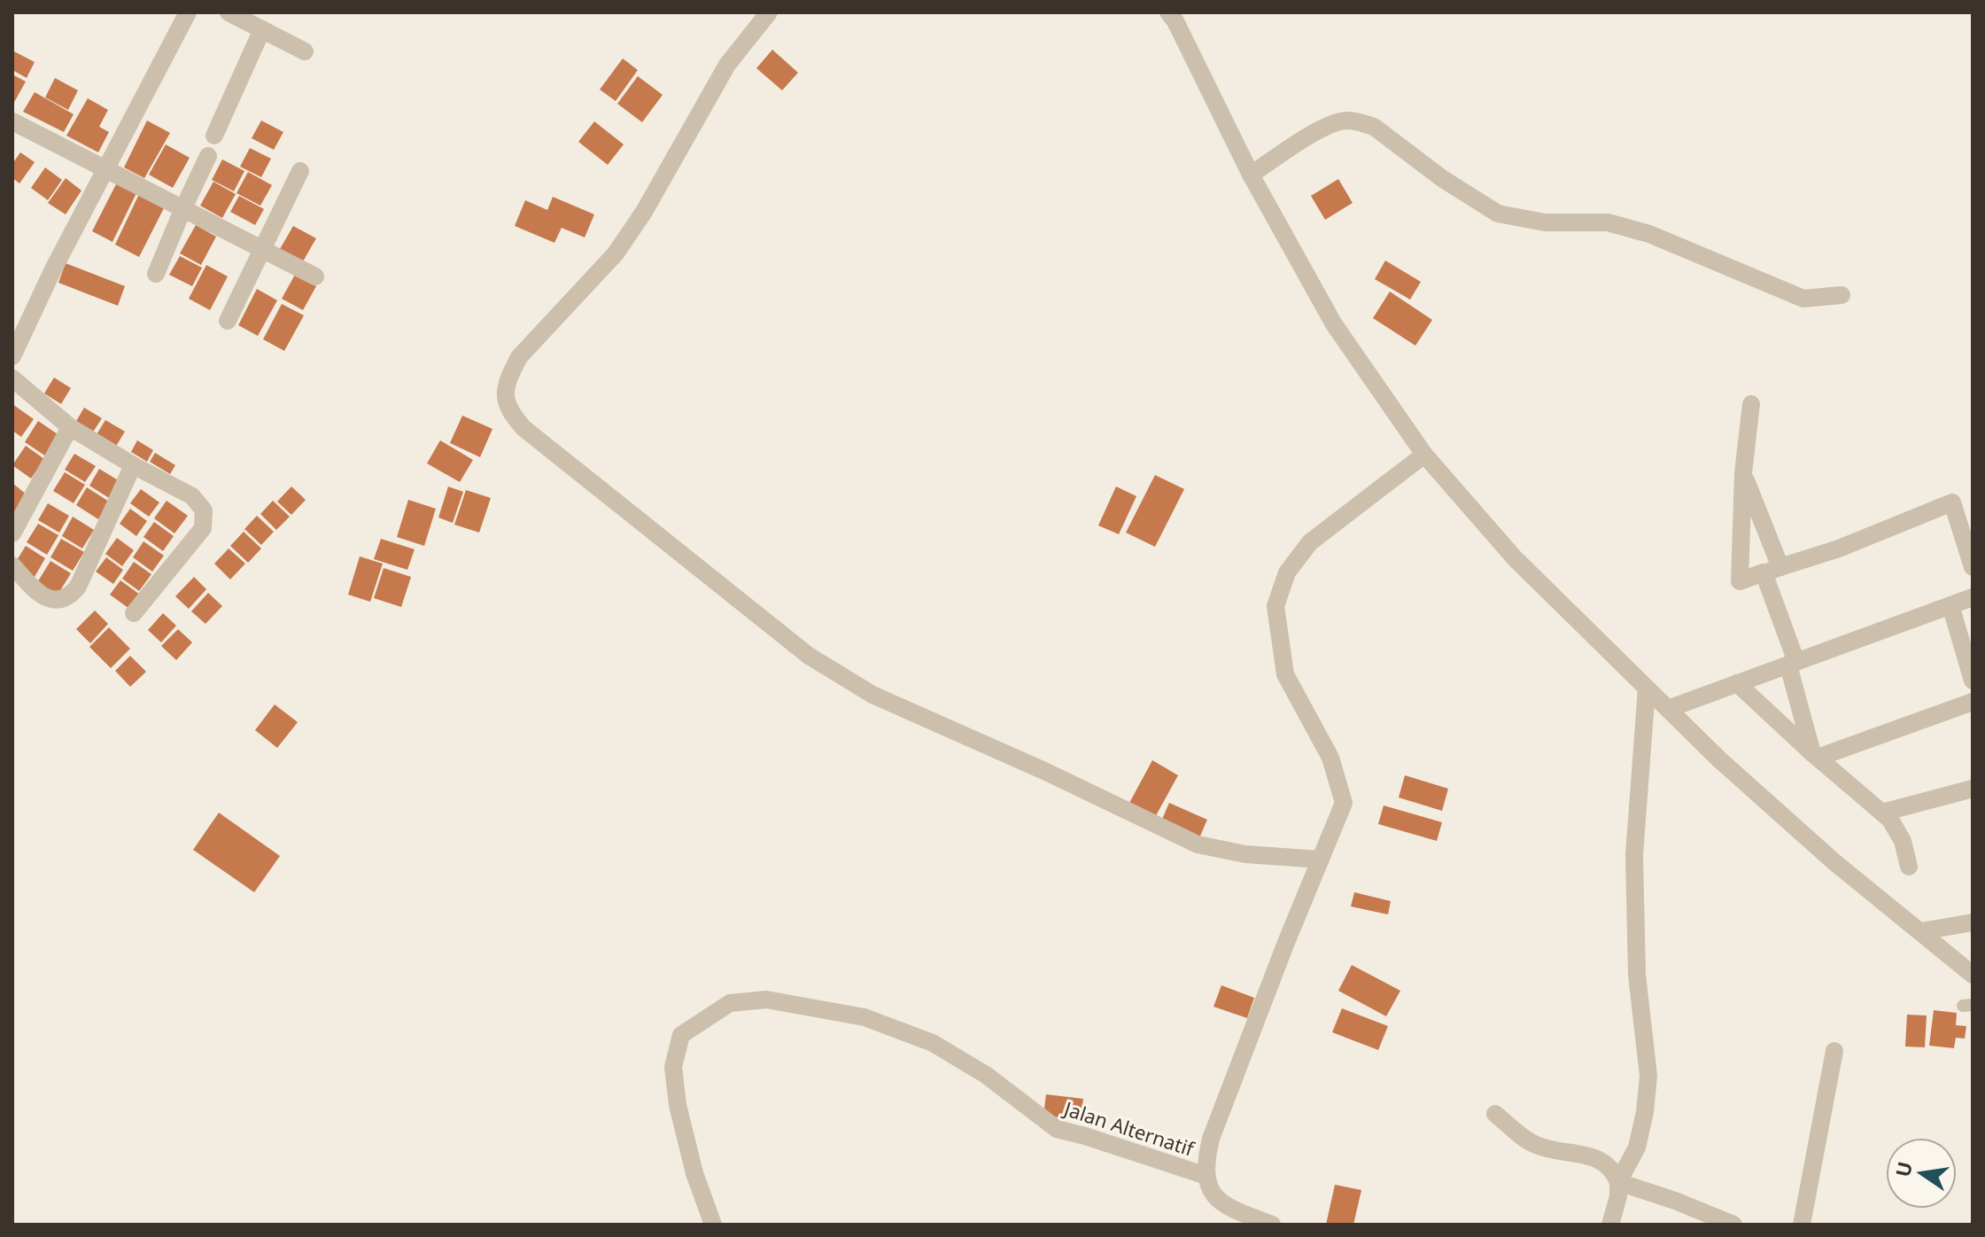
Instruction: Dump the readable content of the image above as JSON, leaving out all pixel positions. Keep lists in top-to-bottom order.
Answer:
{
  "streets": {
    "street": ["Jalan Alternatif"]
  },
  "north": "left"
}
